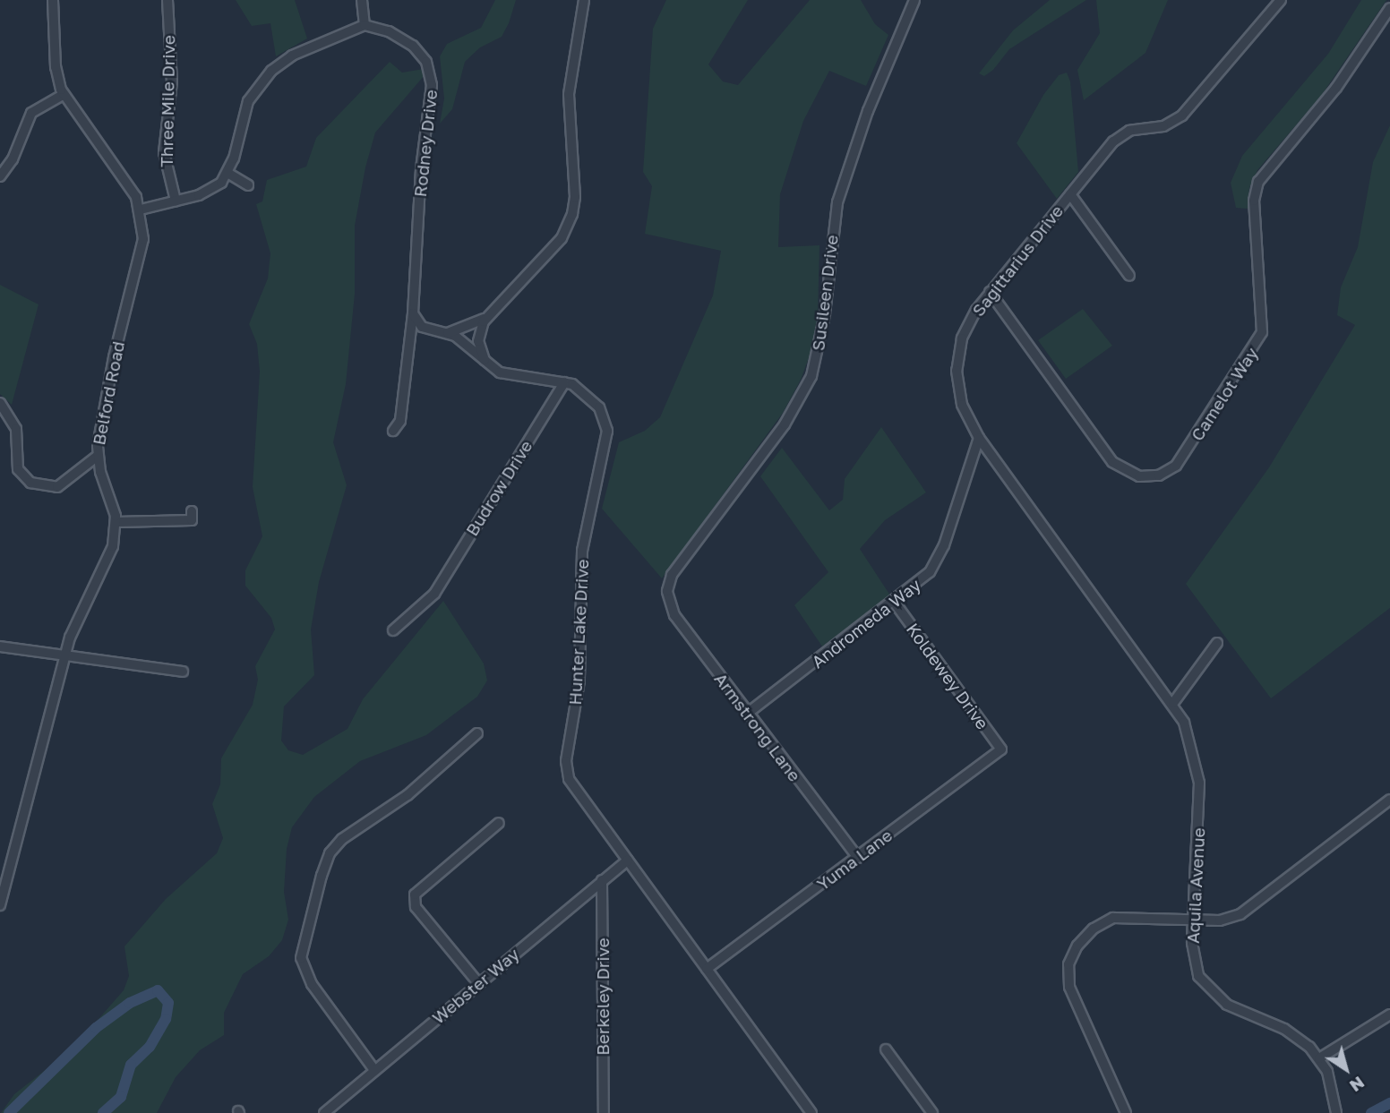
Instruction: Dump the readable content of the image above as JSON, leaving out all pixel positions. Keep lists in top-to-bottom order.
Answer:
{
  "streets": {
    "street": [
      "Three Mile Drive",
      "Rodney Drive",
      "Sagittarius Drive",
      "Susileen Drive",
      "Belford Road",
      "Camelot Way",
      "Budrow Drive",
      "Andromeda Way",
      "Hunter Lake Drive",
      "Koldewey Drive",
      "Armstrong Lane",
      "Yuma Lane",
      "Aquila Avenue",
      "Webster Way",
      "Berkeley Drive"
    ]
  },
  "crossings": [
    ["Rodney Drive", "Hunter Lake Drive"],
    ["Sagittarius Drive", "Camelot Way"],
    ["Sagittarius Drive", "Andromeda Way"],
    ["Sagittarius Drive", "Aquila Avenue"],
    ["Susileen Drive", "Armstrong Lane"],
    ["Budrow Drive", "Hunter Lake Drive"],
    ["Andromeda Way", "Koldewey Drive"],
    ["Andromeda Way", "Armstrong Lane"],
    ["Hunter Lake Drive", "Yuma Lane"],
    ["Hunter Lake Drive", "Webster Way"],
    ["Koldewey Drive", "Yuma Lane"],
    ["Armstrong Lane", "Yuma Lane"],
    ["Webster Way", "Berkeley Drive"]
  ],
  "north": "bottom right"
}
